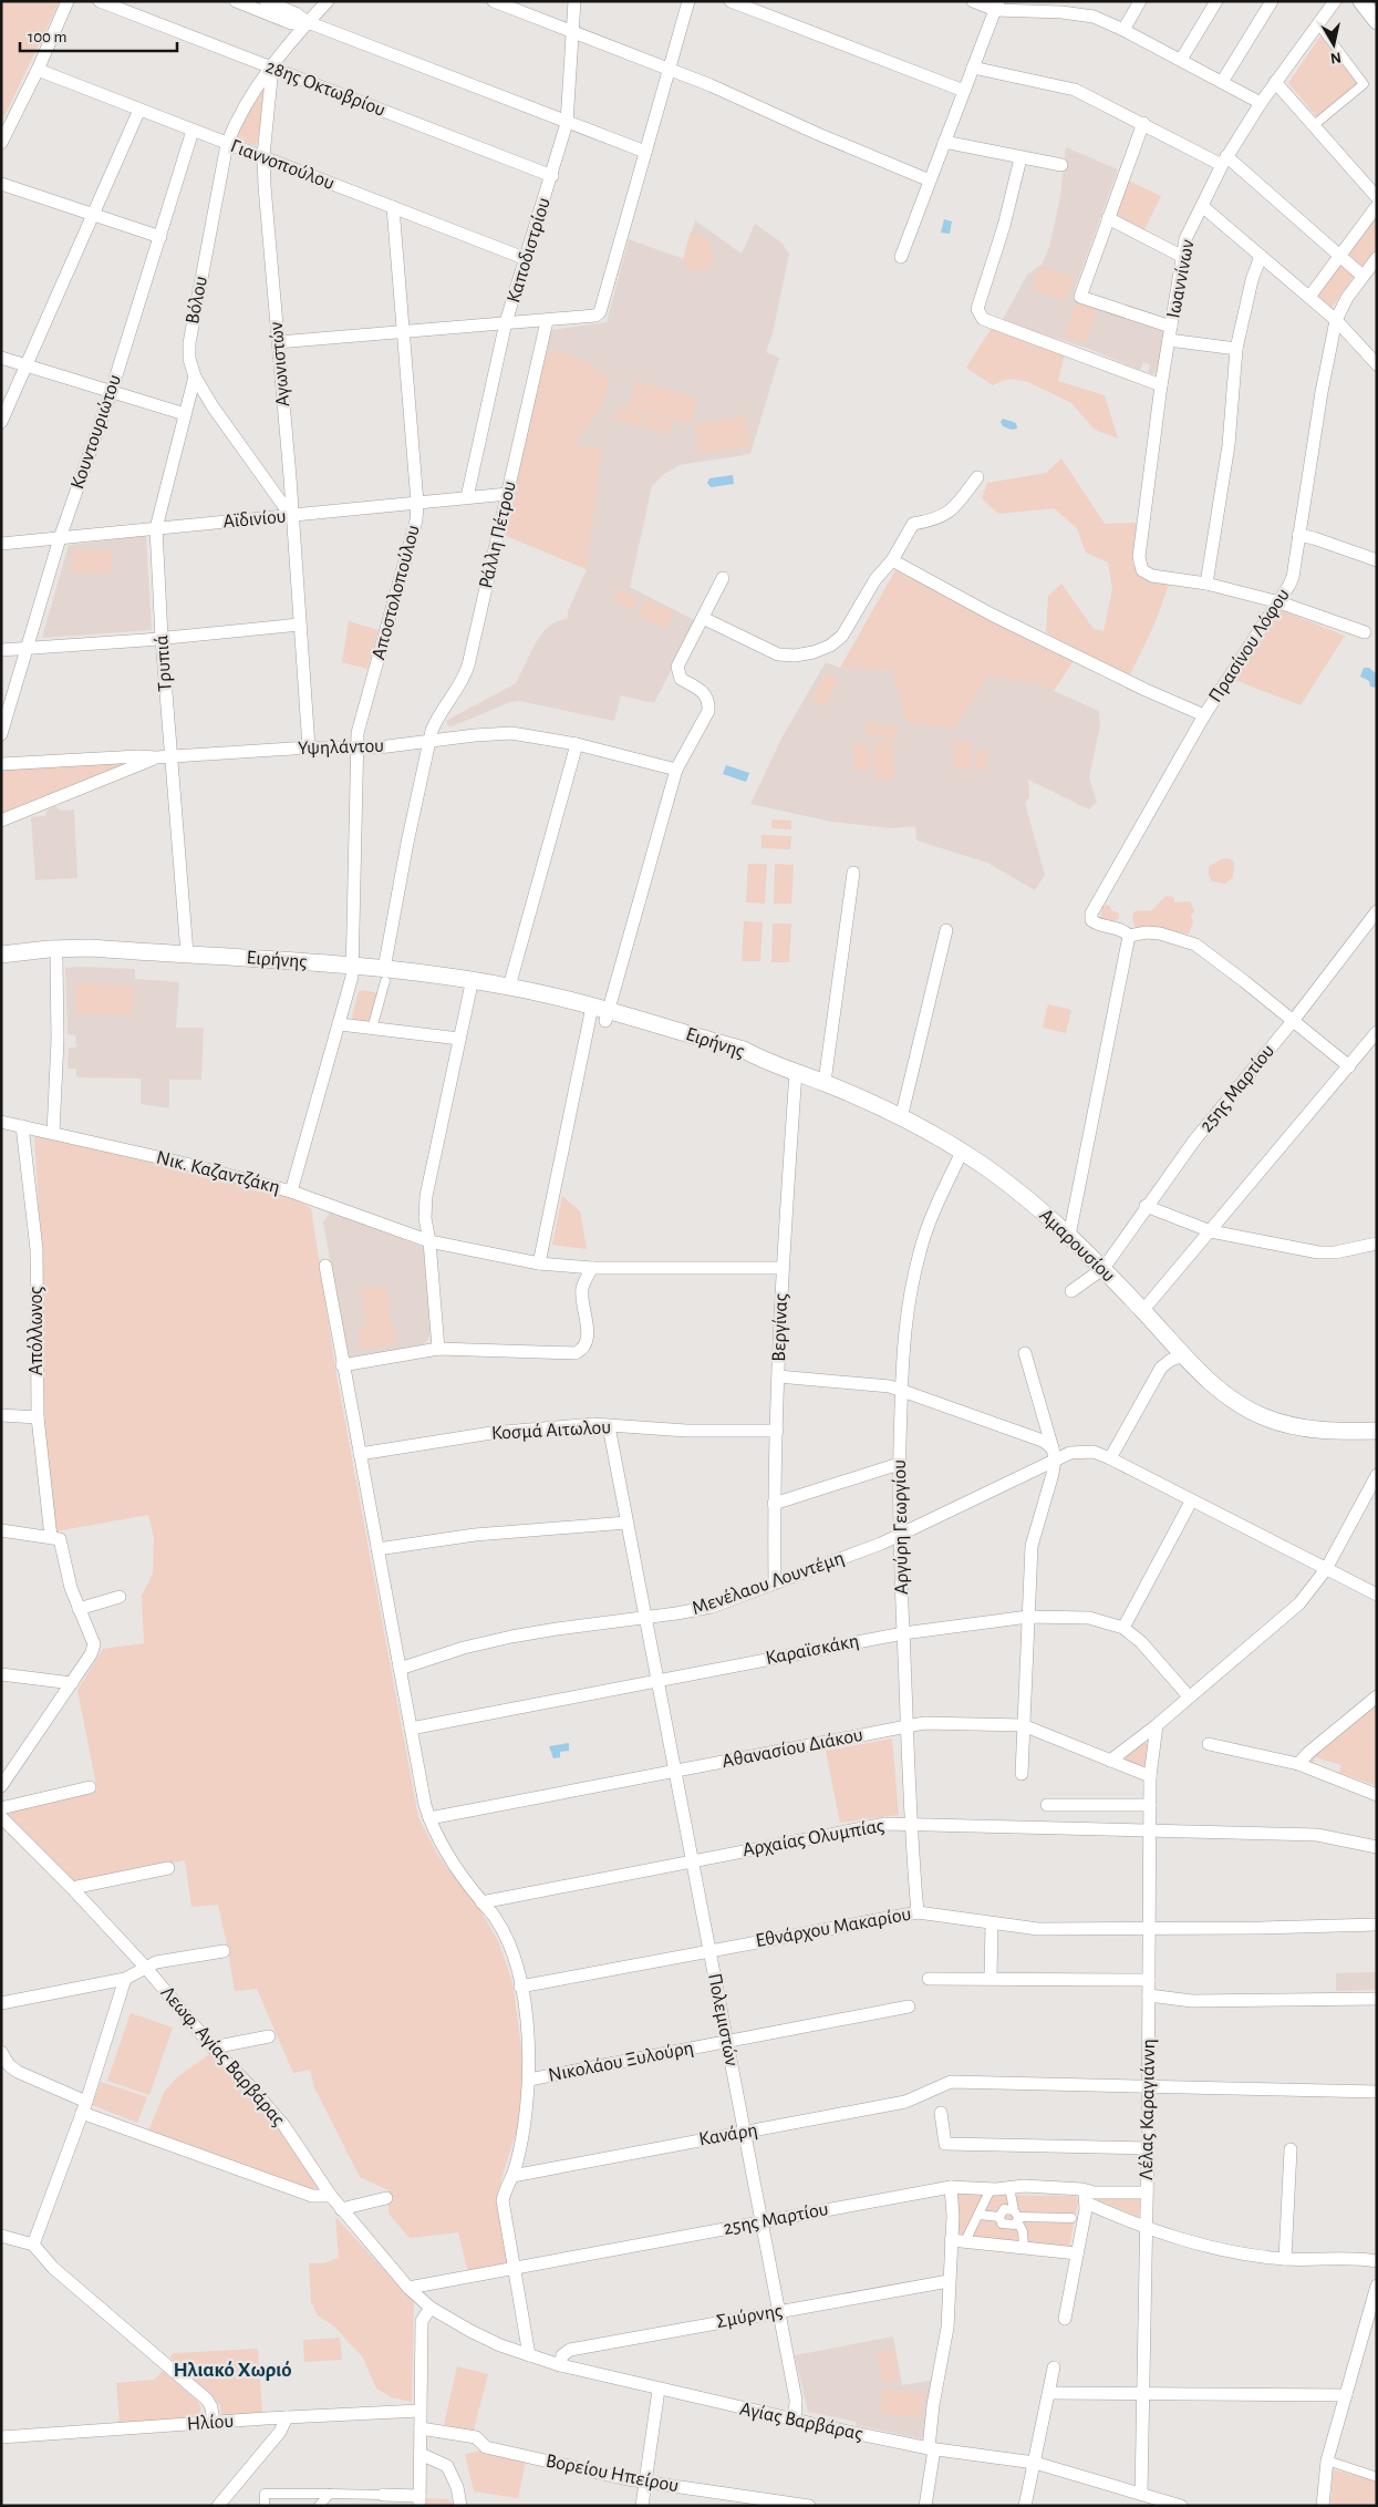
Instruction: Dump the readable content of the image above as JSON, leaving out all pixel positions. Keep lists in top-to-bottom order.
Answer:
{
  "streets": {
    "main road": ["Ειρήνης", "Αμαρουσίου"],
    "street": [
      "28ης Οκτωβρίου",
      "Γιαννοπούλου",
      "Καποδιστρίου",
      "Ιωαννίνων",
      "Βόλου",
      "Αγωνιστών",
      "Κουντουριώτου",
      "Αϊδινίου",
      "Ράλλη Πέτρου",
      "Αποστολοπούλου",
      "Πρασίνου Λόφου",
      "Τρυπιά",
      "Υψηλάντου",
      "25ης Μαρτίου",
      "Νικ. Καζαντζάκη",
      "Βεργίνας",
      "Απόλλωνος",
      "Κοσμά Αιτωλου",
      "Αργύρη Γεωργίου",
      "Μενέλαου Λουντέμη",
      "Καραϊσκάκη",
      "Αθανασίου Διάκου",
      "Αρχαίας Ολυμπίας",
      "Εθνάρχου Μακαρίου",
      "Πολεμιστών",
      "Λεωφ. Αγίας Βαρβάρας",
      "Νικολάου Ξυλούρη",
      "Λέλας Καραγιάννη",
      "Κανάρη",
      "Σμύρνης",
      "Αγίας Βαρβάρας",
      "Ηλίου",
      "Βορείου Ηπείρου"
    ]
  },
  "crossings": [
    ["28ης Οκτωβρίου", "Καποδιστρίου"],
    ["28ης Οκτωβρίου", "Βόλου"],
    ["28ης Οκτωβρίου", "Αγωνιστών"],
    ["Γιαννοπούλου", "Καποδιστρίου"],
    ["Γιαννοπούλου", "Βόλου"],
    ["Γιαννοπούλου", "Αγωνιστών"],
    ["Γιαννοπούλου", "Κουντουριώτου"],
    ["Γιαννοπούλου", "Αποστολοπούλου"],
    ["Καποδιστρίου", "Αϊδινίου"],
    ["Βόλου", "Αγωνιστών"],
    ["Βόλου", "Αϊδινίου"],
    ["Βόλου", "Τρυπιά"],
    ["Αγωνιστών", "Αϊδινίου"],
    ["Αγωνιστών", "Υψηλάντου"],
    ["Κουντουριώτου", "Αϊδινίου"],
    ["Αϊδινίου", "Ράλλη Πέτρου"],
    ["Αϊδινίου", "Αποστολοπούλου"],
    ["Αϊδινίου", "Τρυπιά"],
    ["Ράλλη Πέτρου", "Υψηλάντου"],
    ["Ράλλη Πέτρου", "Ειρήνης"],
    ["Αποστολοπούλου", "Υψηλάντου"],
    ["Αποστολοπούλου", "Ειρήνης"],
    ["Αποστολοπούλου", "Νικ. Καζαντζάκη"],
    ["Τρυπιά", "Υψηλάντου"],
    ["Τρυπιά", "Ειρήνης"],
    ["Ειρήνης", "Αμαρουσίου"],
    ["25ης Μαρτίου", "Αμαρουσίου"],
    ["25ης Μαρτίου", "Πολεμιστών"],
    ["25ης Μαρτίου", "Λεωφ. Αγίας Βαρβάρας"],
    ["25ης Μαρτίου", "Λέλας Καραγιάννη"],
    ["Νικ. Καζαντζάκη", "Απόλλωνος"],
    ["Αμαρουσίου", "Βεργίνας"],
    ["Αμαρουσίου", "Αργύρη Γεωργίου"],
    ["Βεργίνας", "Κοσμά Αιτωλου"],
    ["Βεργίνας", "Μενέλαου Λουντέμη"],
    ["Κοσμά Αιτωλου", "Πολεμιστών"],
    ["Αργύρη Γεωργίου", "Μενέλαου Λουντέμη"],
    ["Αργύρη Γεωργίου", "Καραϊσκάκη"],
    ["Αργύρη Γεωργίου", "Αθανασίου Διάκου"],
    ["Αργύρη Γεωργίου", "Αρχαίας Ολυμπίας"],
    ["Αργύρη Γεωργίου", "Εθνάρχου Μακαρίου"],
    ["Μενέλαου Λουντέμη", "Πολεμιστών"],
    ["Καραϊσκάκη", "Πολεμιστών"],
    ["Αθανασίου Διάκου", "Πολεμιστών"],
    ["Αθανασίου Διάκου", "Λέλας Καραγιάννη"],
    ["Αρχαίας Ολυμπίας", "Πολεμιστών"],
    ["Αρχαίας Ολυμπίας", "Λέλας Καραγιάννη"],
    ["Εθνάρχου Μακαρίου", "Πολεμιστών"],
    ["Εθνάρχου Μακαρίου", "Λέλας Καραγιάννη"],
    ["Πολεμιστών", "Νικολάου Ξυλούρη"],
    ["Πολεμιστών", "Κανάρη"],
    ["Πολεμιστών", "Σμύρνης"],
    ["Πολεμιστών", "Αγίας Βαρβάρας"],
    ["Λεωφ. Αγίας Βαρβάρας", "Αγίας Βαρβάρας"],
    ["Λέλας Καραγιάννη", "Κανάρη"],
    ["Λέλας Καραγιάννη", "Αγίας Βαρβάρας"],
    ["Σμύρνης", "Αγίας Βαρβάρας"]
  ],
  "districts": ["Ηλιακό Χωριό"],
  "scale_bar": "100 m",
  "north": "bottom"
}
